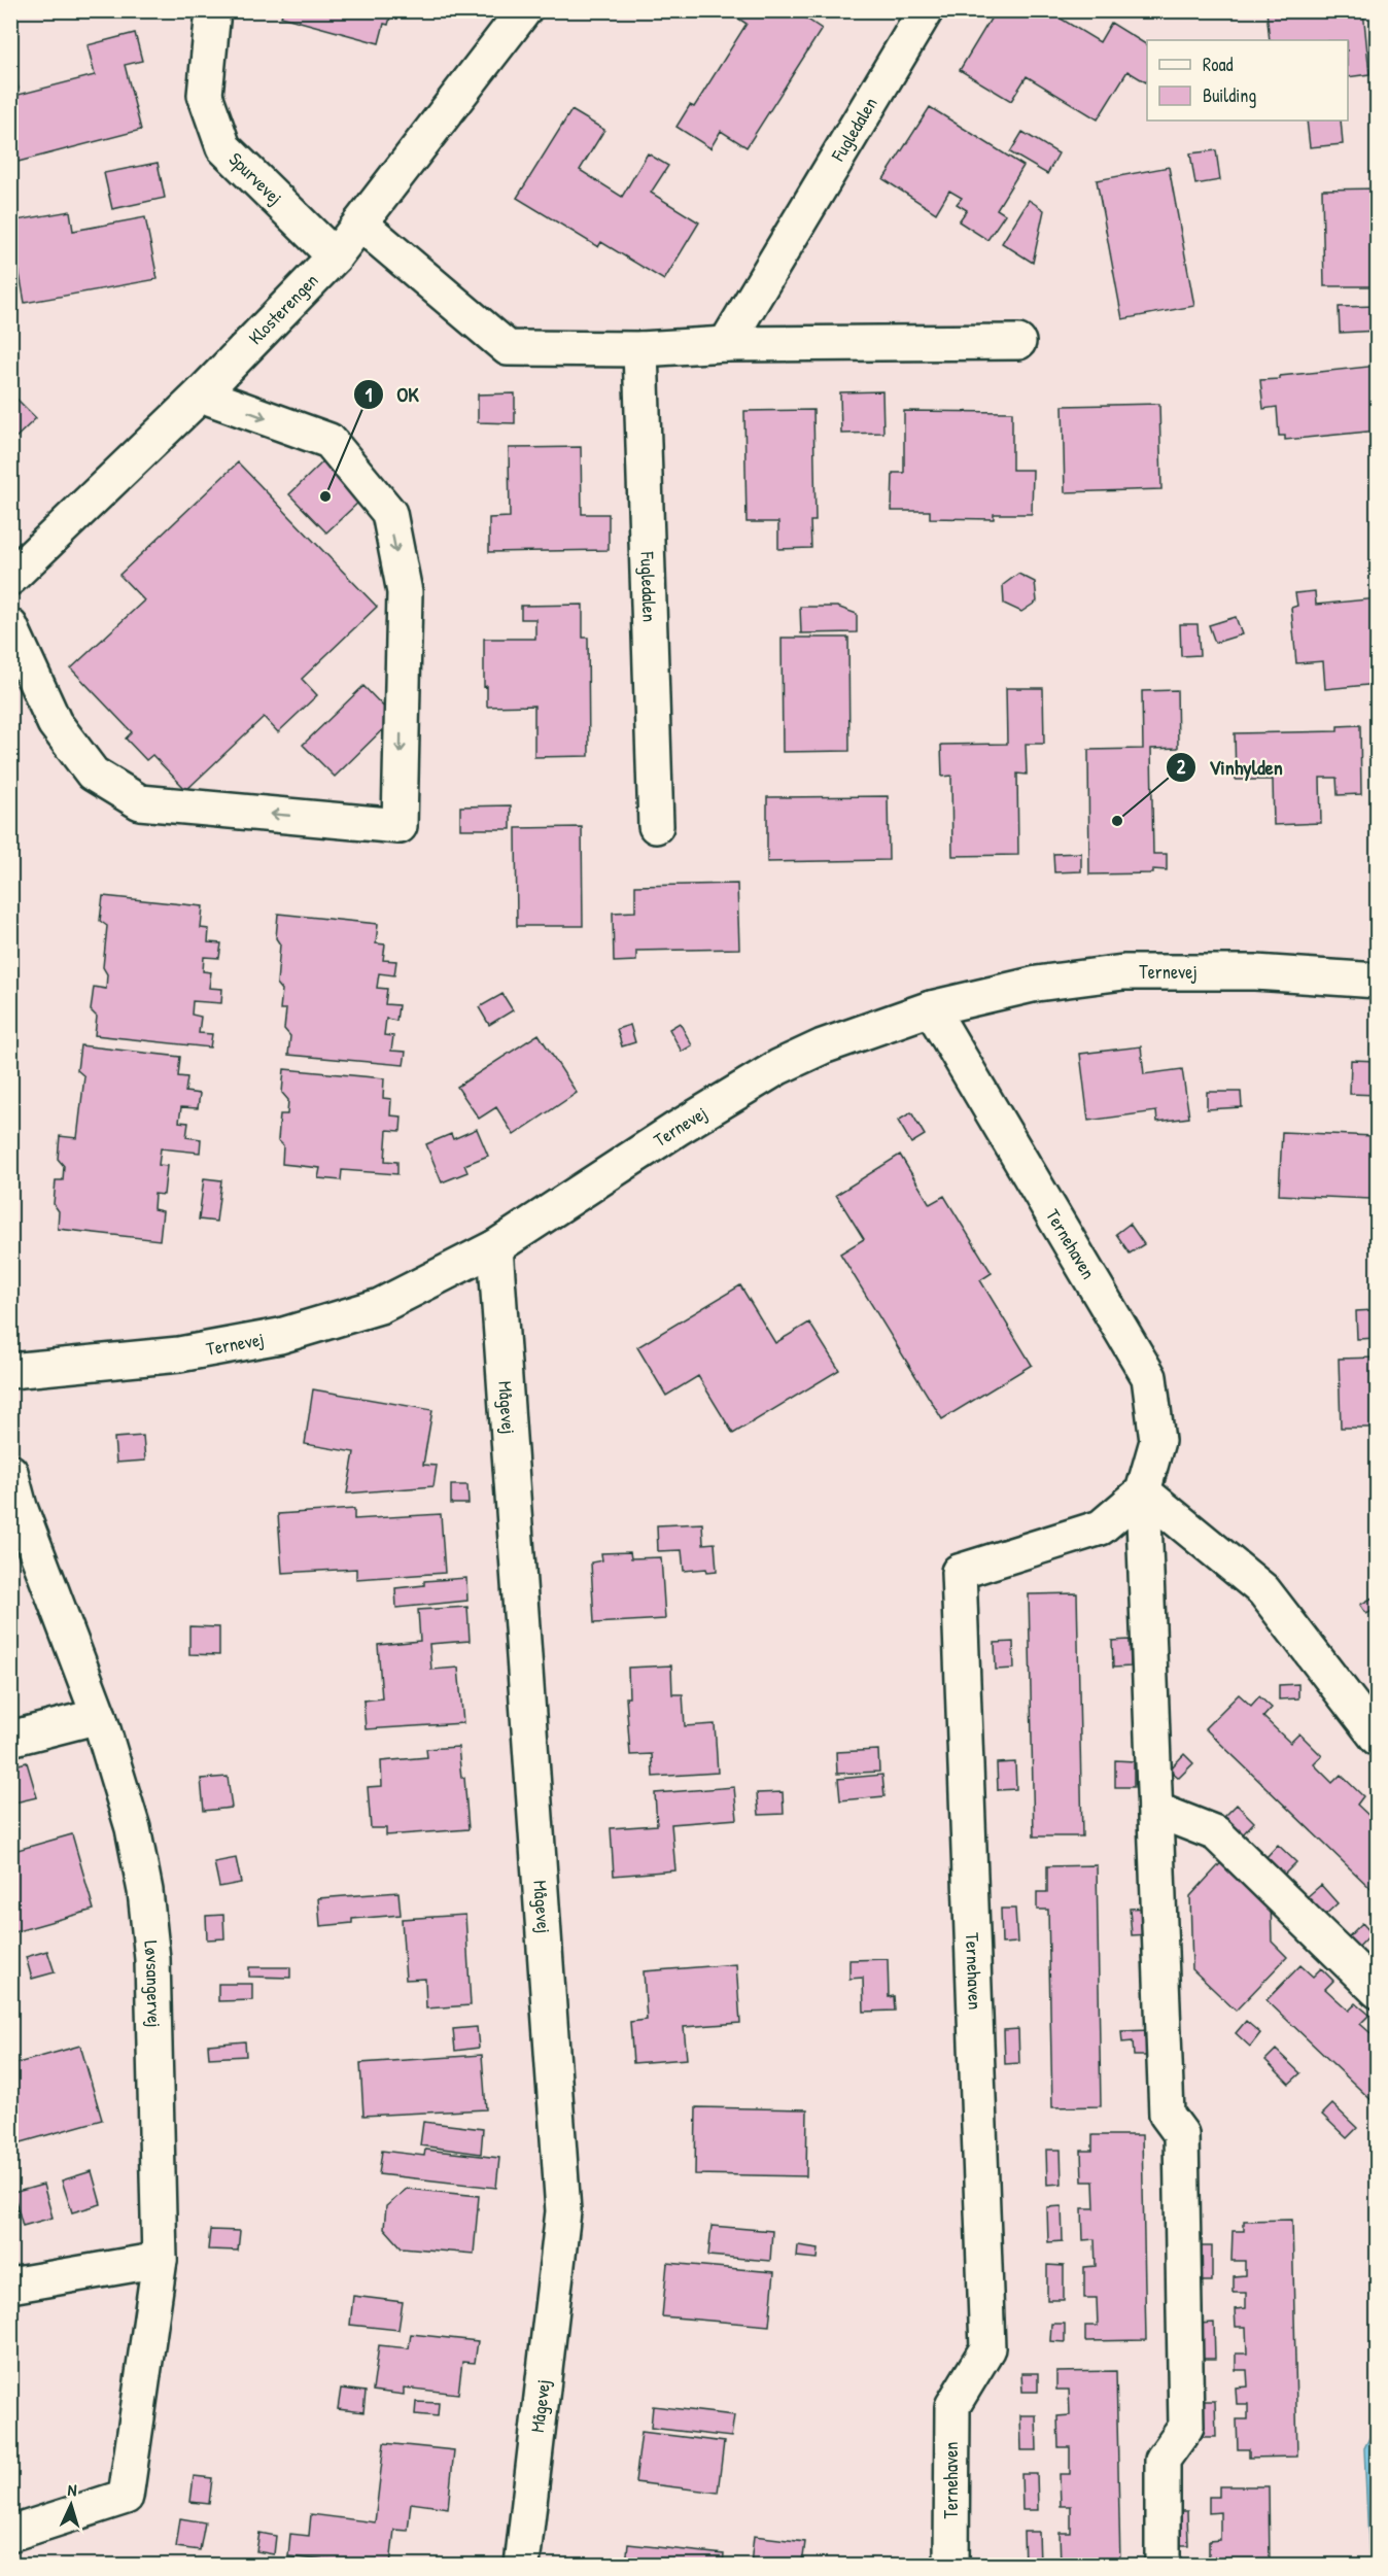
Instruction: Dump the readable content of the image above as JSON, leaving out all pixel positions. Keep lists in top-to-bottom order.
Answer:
{
  "streets": {
    "street": [
      "Fugledalen",
      "Spurvevej",
      "Klosterengen",
      "Ternevej",
      "Ternehaven",
      "Mågevej",
      "Løvsangervej"
    ]
  },
  "crossings": [
    ["Spurvevej", "Klosterengen"],
    ["Ternevej", "Ternehaven"],
    ["Ternevej", "Mågevej"]
  ],
  "places": ["OK", "Vinhylden"],
  "legend": ["Road", "Building"],
  "north": "top"
}
